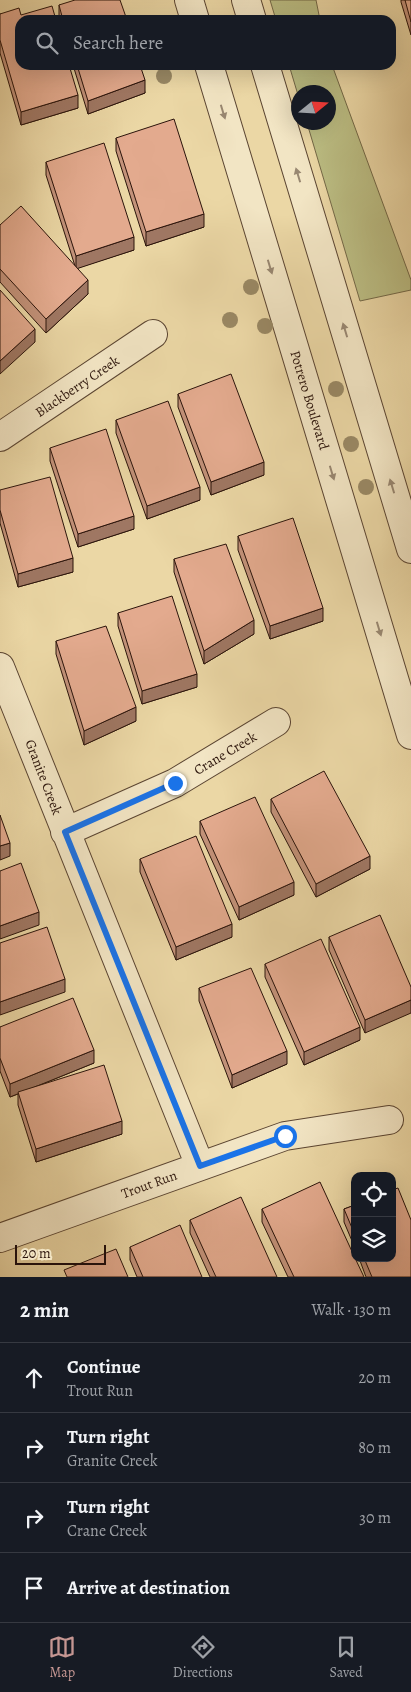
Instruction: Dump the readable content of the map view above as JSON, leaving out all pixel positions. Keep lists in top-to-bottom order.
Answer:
{
  "streets": {
    "street": [
      "Blackberry Creek",
      "Potrero Boulevard",
      "Crane Creek",
      "Granite Creek",
      "Trout Run"
    ]
  },
  "crossings": [
    ["Crane Creek", "Granite Creek"],
    ["Granite Creek", "Trout Run"]
  ],
  "scale_bar": "20 m",
  "north": "right",
  "page": {
    "search": "Search here",
    "scale": "20 m",
    "heading": ["2 min", "Walk · 130 m"],
    "list": [
      ["Continue", "Trout Run", "20 m"],
      ["Turn right", "Granite Creek", "80 m"],
      ["Turn right", "Crane Creek", "30 m"],
      "Arrive at destination"
    ],
    "nav": ["Map", "Directions", "Saved"]
  }
}
